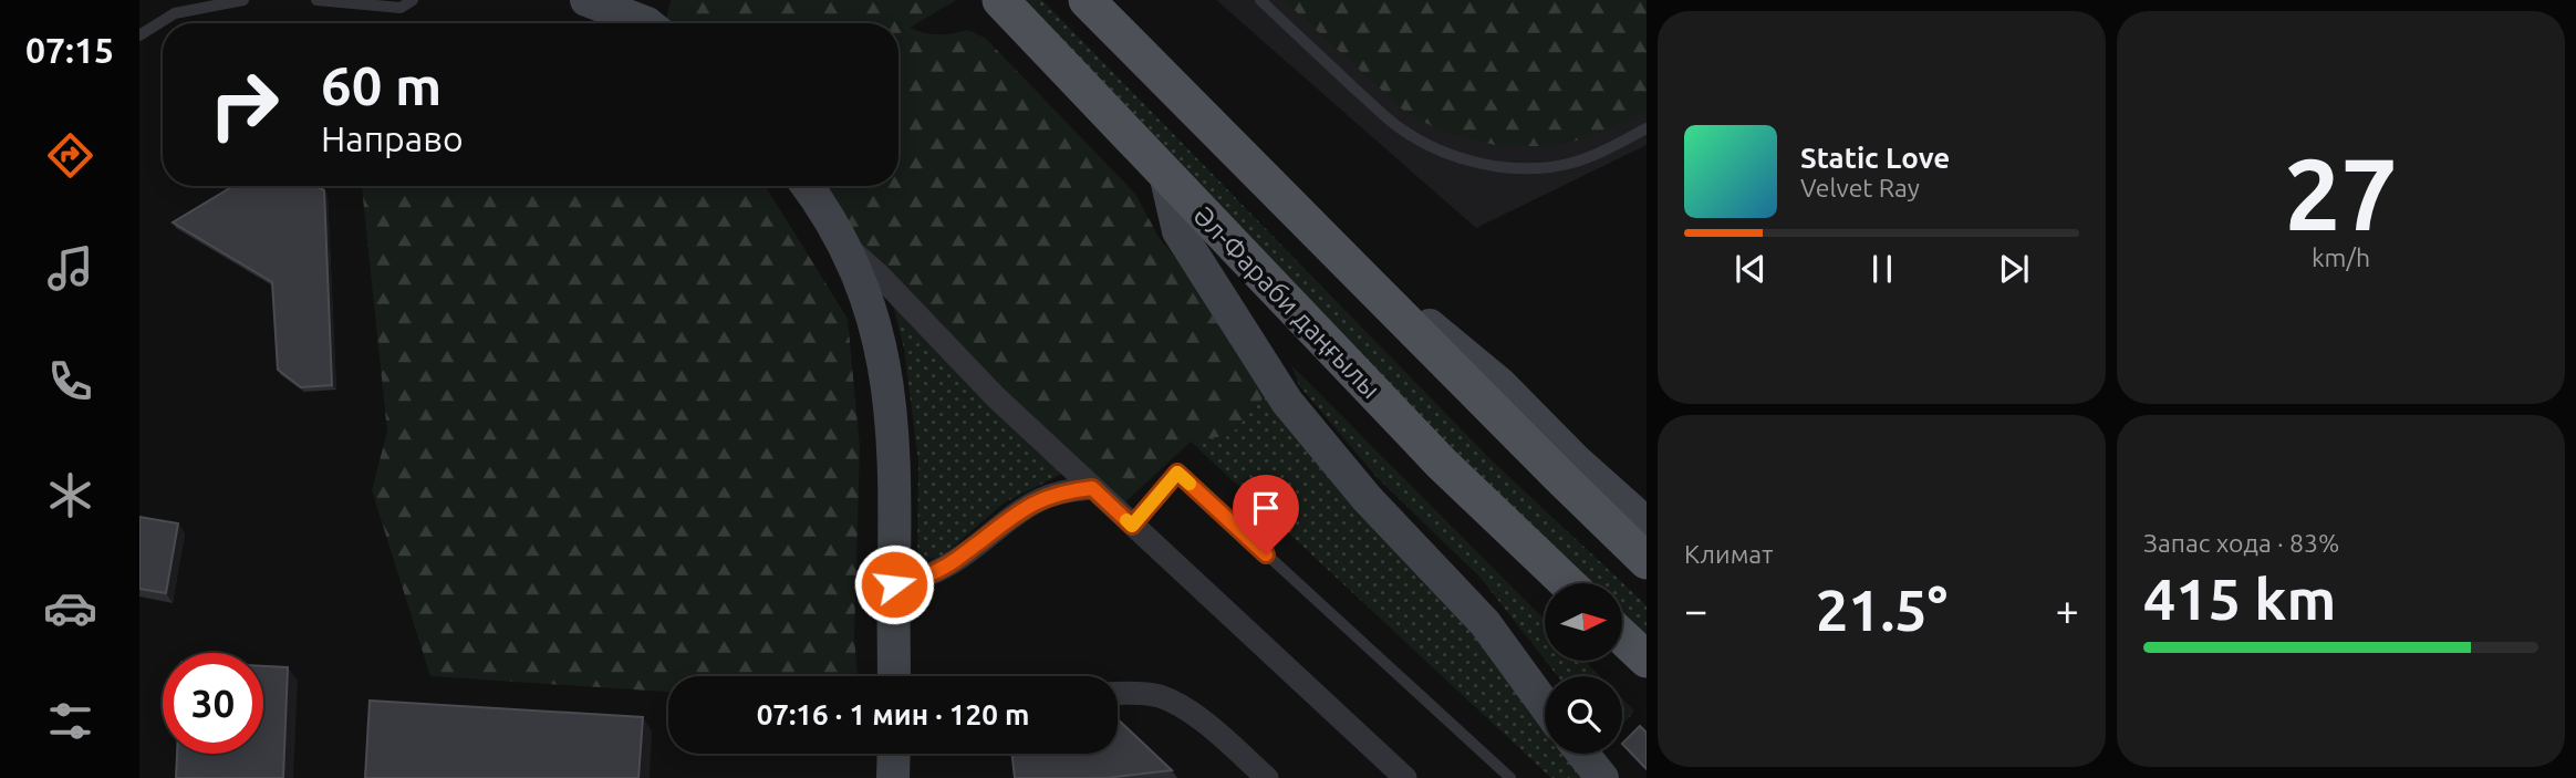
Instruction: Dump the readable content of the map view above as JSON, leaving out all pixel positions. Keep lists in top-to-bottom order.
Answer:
{
  "streets": {
    "main road": ["Әл-Фараби даңғылы"]
  },
  "north": "right",
  "page": {
    "tabs": "07:15",
    "tile": [
      ["27", "km/h"],
      "Климат",
      ["Запас хода · 83%", "415 km"]
    ],
    "turn": ["60 m", "Направо"],
    "song": ["Static Love", "Velvet Ray"],
    "heat": ["−", "21.5°", "+"],
    "limit": "30",
    "trip": "07:16 · 1 мин · 120 m"
  }
}
